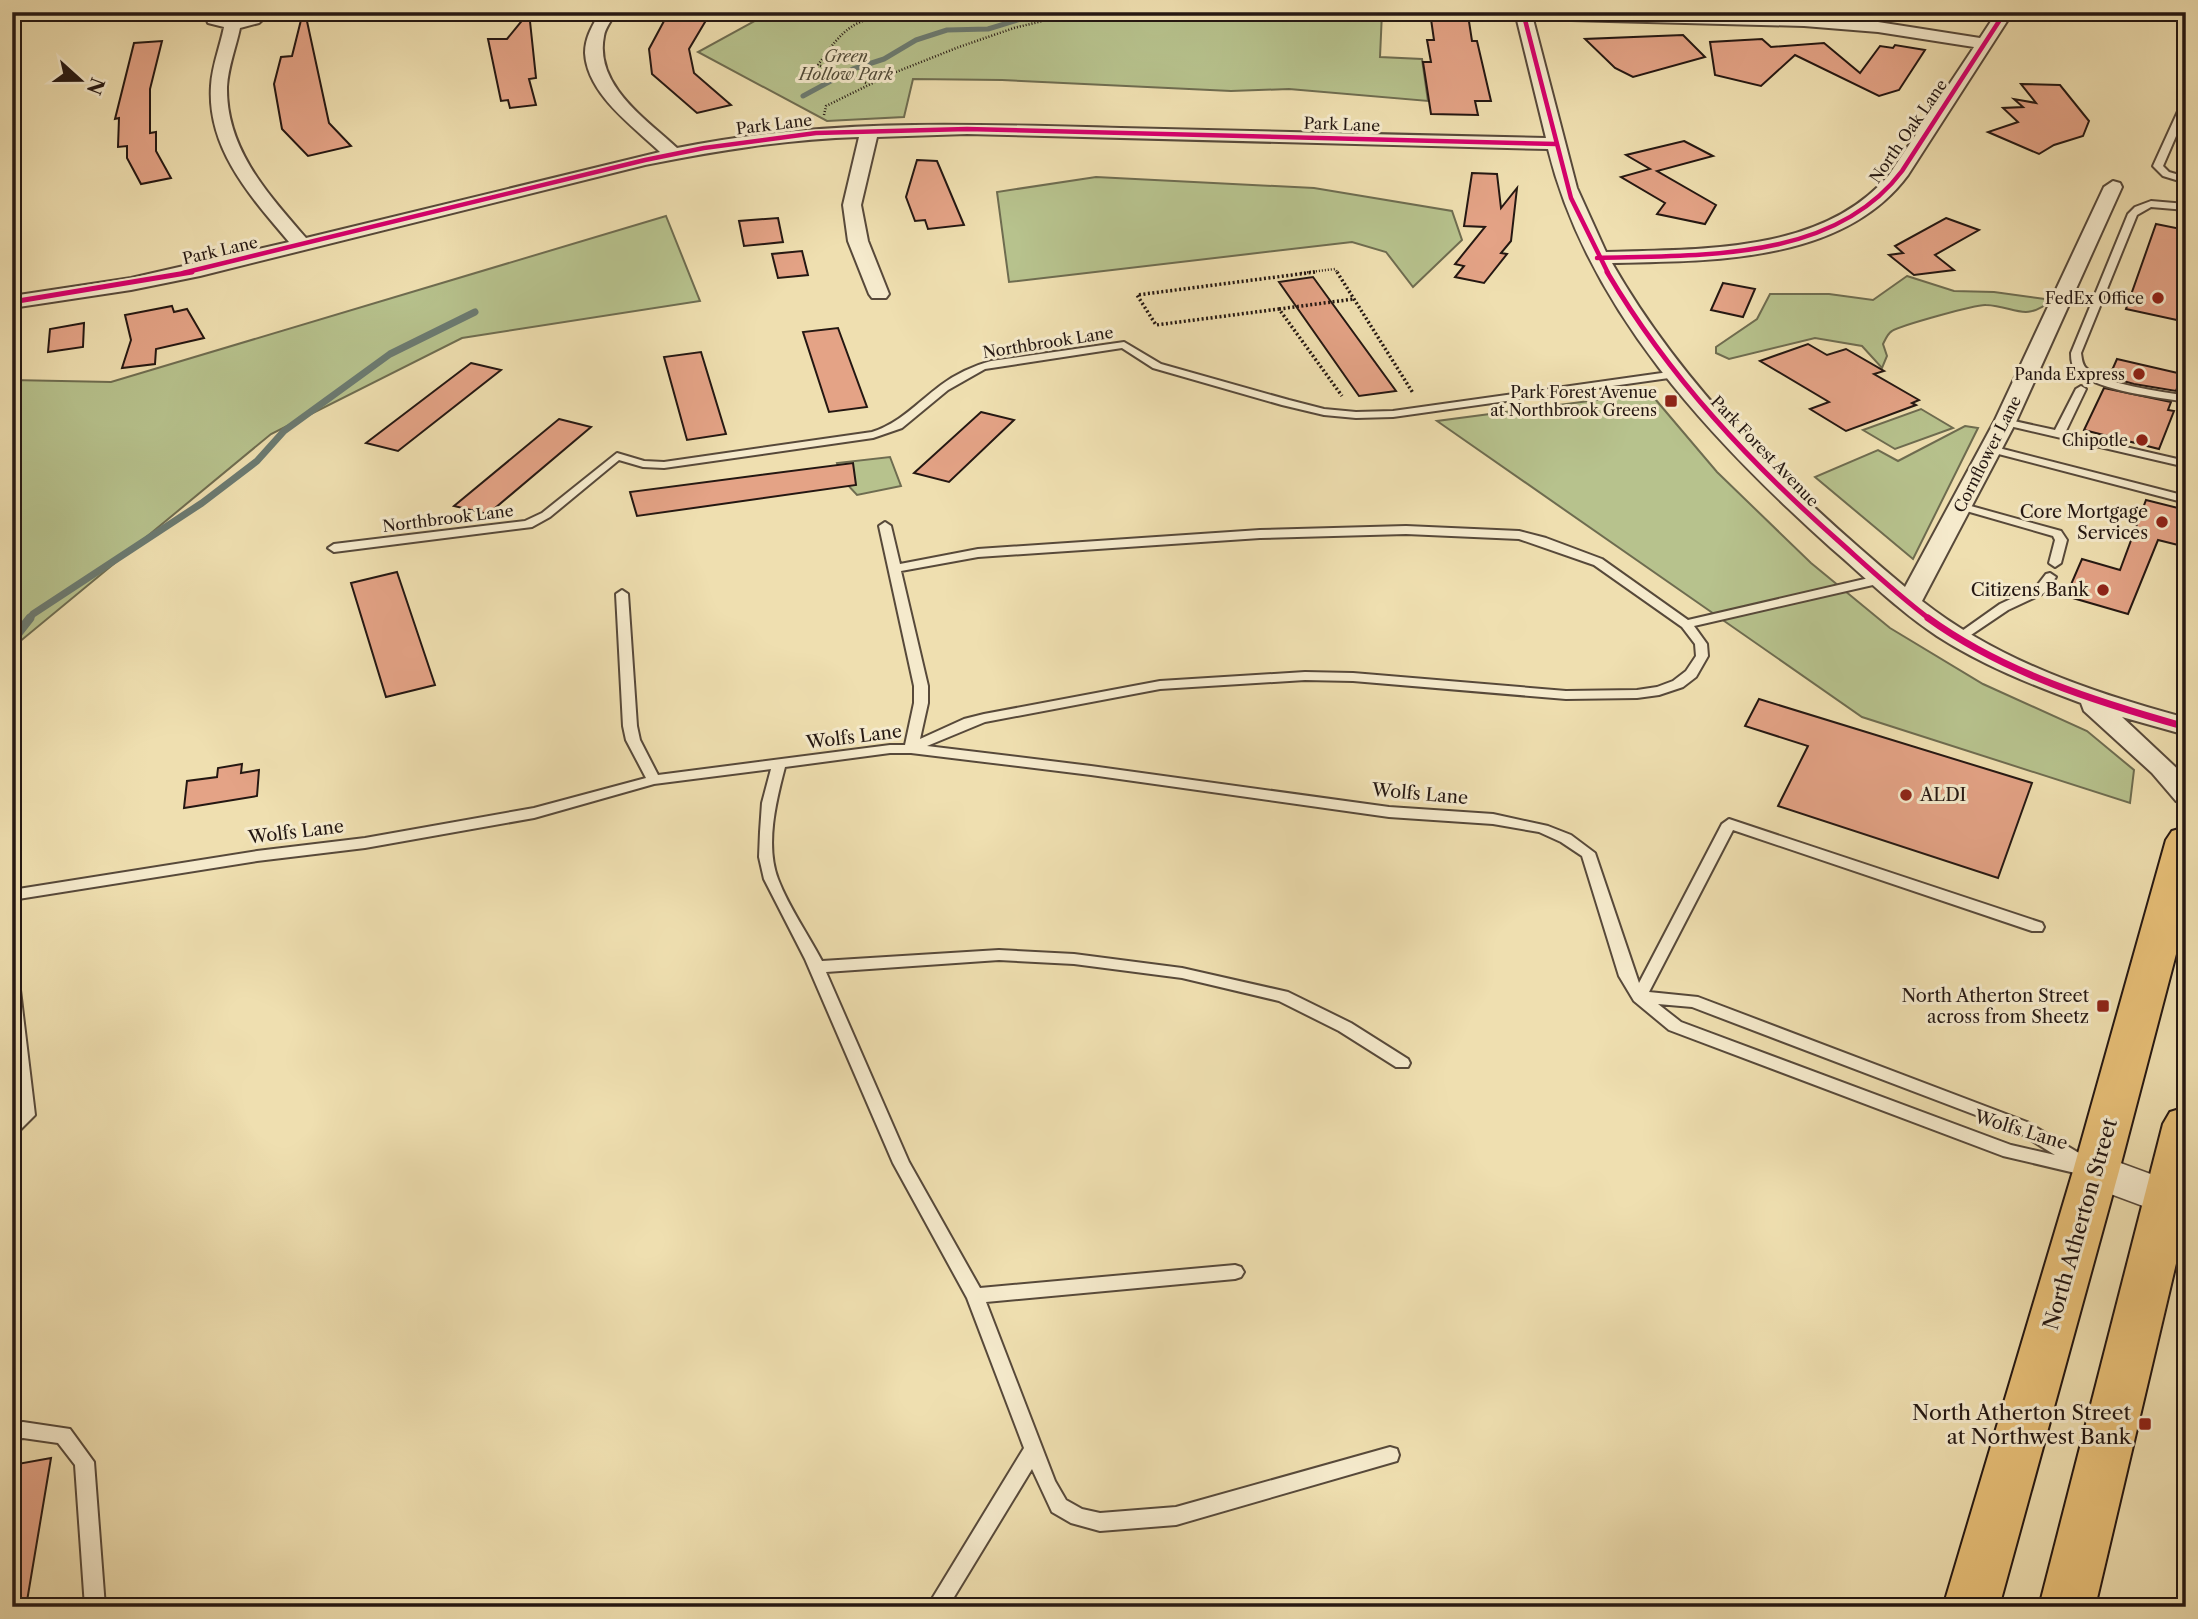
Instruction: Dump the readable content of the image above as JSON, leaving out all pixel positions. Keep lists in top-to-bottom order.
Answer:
{
  "streets": {
    "main road": ["North Atherton Street"],
    "street": [
      "Park Lane",
      "North Oak Lane",
      "Park Forest Avenue",
      "Cornflower Lane"
    ],
    "lane": ["Northbrook Lane", "Wolfs Lane"]
  },
  "crossings": [
    ["Park Lane", "Park Forest Avenue"],
    ["North Oak Lane", "Park Forest Avenue"],
    ["Northbrook Lane", "Park Forest Avenue"],
    ["Park Forest Avenue", "Cornflower Lane"],
    ["Wolfs Lane", "North Atherton Street"]
  ],
  "parks": ["Green Hollow Park"],
  "places": {
    "other": [
      "FedEx Office",
      "Panda Express",
      "Chipotle",
      "Core Mortgage Services",
      "Citizens Bank",
      "ALDI"
    ],
    "transit": ["Park Forest Avenue at Northbrook Greens", "North Atherton Street across from Sheetz", "North Atherton Street at Northwest Bank"]
  },
  "north": "right"
}
